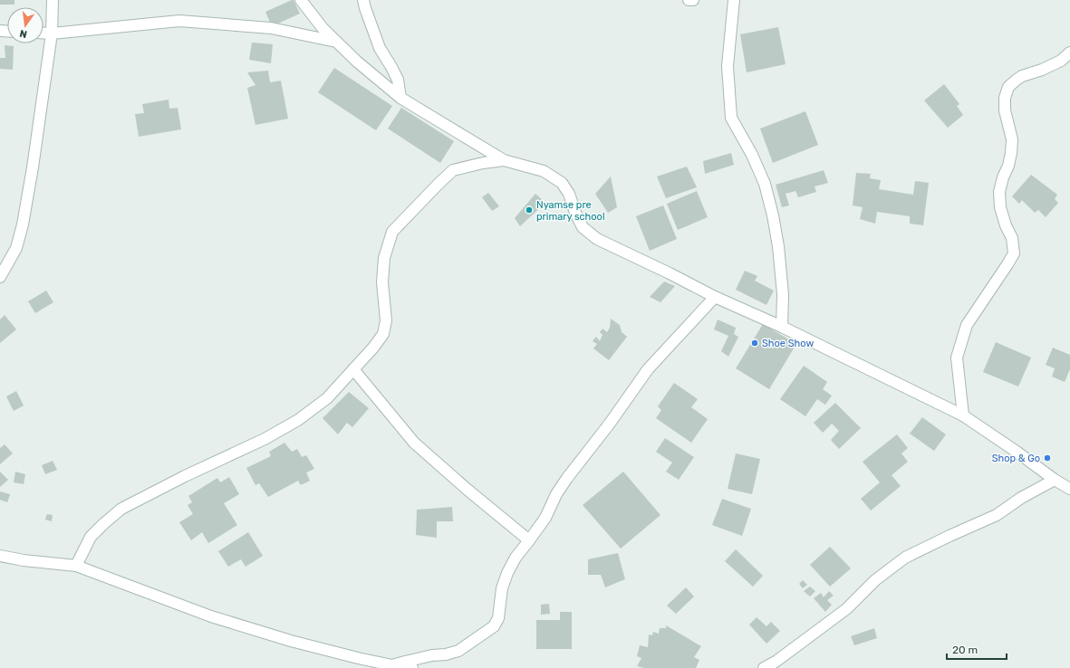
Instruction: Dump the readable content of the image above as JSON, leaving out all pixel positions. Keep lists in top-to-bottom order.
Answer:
{
  "places": ["Nyamse pre primary school", "Shoe Show", "Shop & Go"],
  "scale_bar": "20 m",
  "north": "bottom"
}
